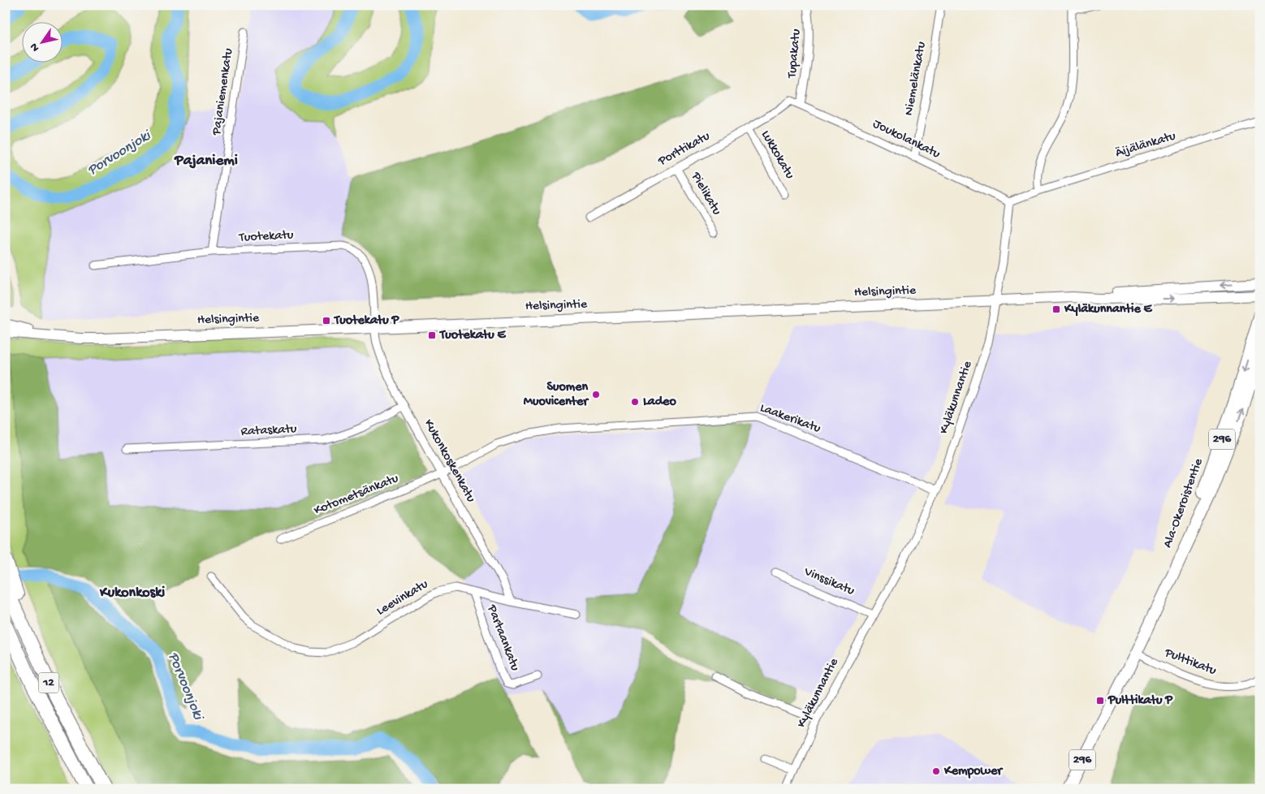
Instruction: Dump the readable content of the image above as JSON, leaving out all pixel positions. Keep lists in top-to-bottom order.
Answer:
{
  "streets": {
    "highway": ["12"],
    "main road": ["Helsingintie", "296", "Ala-Okeroistentie"],
    "street": [
      "Tupakatu",
      "Niemelänkatu",
      "Pajaniemenkatu",
      "Joukolankatu",
      "Äijälänkatu",
      "Porttikatu",
      "Lukkokatu",
      "Pielikatu",
      "Tuotekatu",
      "Kyläkunnantie",
      "Laakerikatu",
      "Rataskatu",
      "Kukonkoskenkatu",
      "Kotometsänkatu",
      "Vinssikatu",
      "Leevinkatu",
      "Partaankatu",
      "Pulttikatu"
    ]
  },
  "crossings": [
    ["Tupakatu", "Joukolankatu"],
    ["Niemelänkatu", "Joukolankatu"],
    ["Pajaniemenkatu", "Tuotekatu"],
    ["Joukolankatu", "Porttikatu"],
    ["Joukolankatu", "Kyläkunnantie"],
    ["Porttikatu", "Lukkokatu"],
    ["Porttikatu", "Pielikatu"],
    ["Tuotekatu", "Helsingintie"],
    ["Tuotekatu", "Kukonkoskenkatu"],
    ["Helsingintie", "Kyläkunnantie"],
    ["Helsingintie", "Kukonkoskenkatu"],
    ["Kyläkunnantie", "Laakerikatu"],
    ["Kyläkunnantie", "Vinssikatu"],
    ["Laakerikatu", "Kukonkoskenkatu"],
    ["Laakerikatu", "Kotometsänkatu"],
    ["Rataskatu", "Kukonkoskenkatu"],
    ["Kukonkoskenkatu", "Kotometsänkatu"],
    ["Kukonkoskenkatu", "Leevinkatu"],
    ["Ala-Okeroistentie", "Pulttikatu"],
    ["Leevinkatu", "Partaankatu"]
  ],
  "districts": ["Pajaniemi", "Kukonkoski"],
  "water": ["Porvoonjoki"],
  "places": {
    "transit": [
      "Kyläkunnantie E",
      "Tuotekatu P",
      "Tuotekatu E",
      "Pulttikatu P"
    ],
    "other": ["Suomen Muovicenter", "Ladeo", "Kempower"]
  },
  "north": "bottom left"
}
